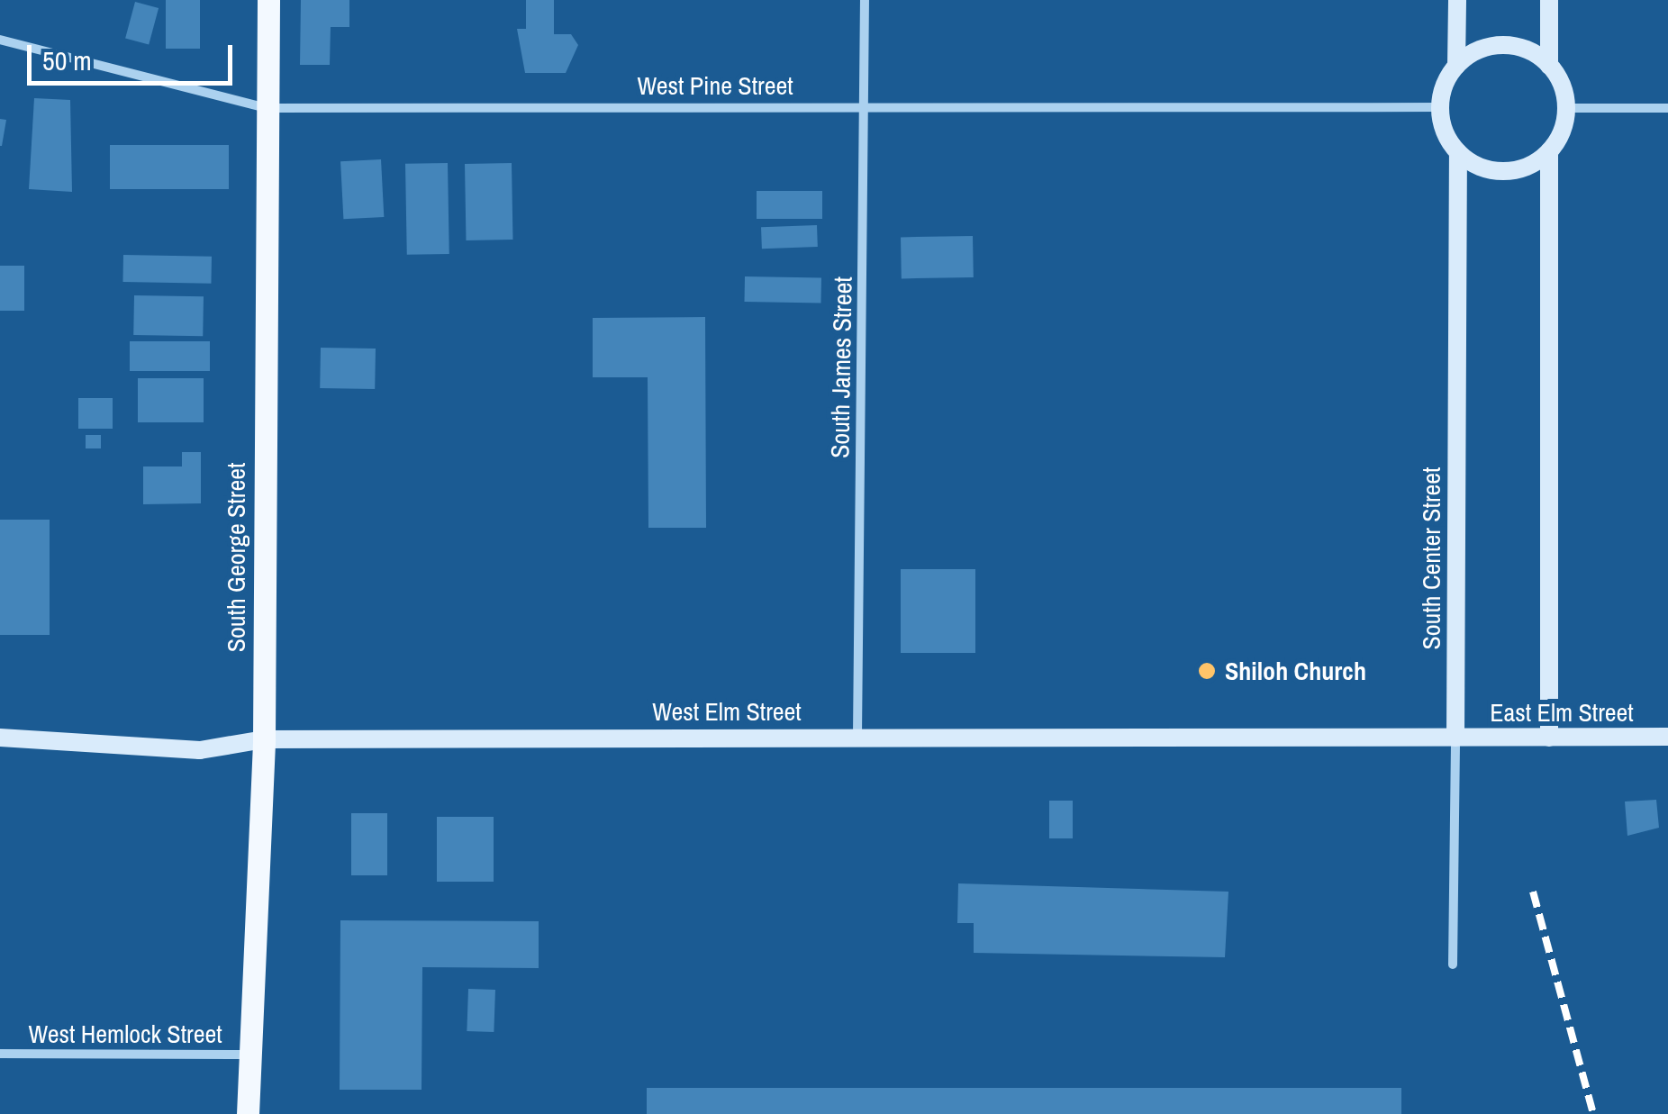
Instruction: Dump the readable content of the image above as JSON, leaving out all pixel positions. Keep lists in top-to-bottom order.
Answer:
{
  "streets": {
    "main road": ["South George Street"],
    "street": [
      "West Pine Street",
      "South James Street",
      "South Center Street",
      "West Elm Street",
      "East Elm Street",
      "West Hemlock Street"
    ]
  },
  "crossings": [
    ["West Pine Street", "South James Street"],
    ["West Pine Street", "South George Street"],
    ["West Pine Street", "South Center Street"],
    ["South James Street", "West Elm Street"],
    ["South George Street", "West Elm Street"],
    ["South George Street", "West Hemlock Street"],
    ["South Center Street", "West Elm Street"],
    ["South Center Street", "East Elm Street"],
    ["West Elm Street", "East Elm Street"]
  ],
  "places": ["Shiloh Church"],
  "scale_bar": "50 m"
}
